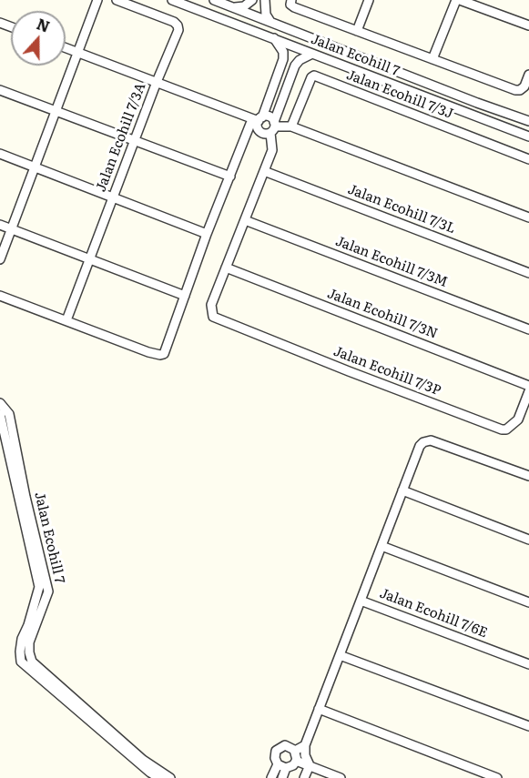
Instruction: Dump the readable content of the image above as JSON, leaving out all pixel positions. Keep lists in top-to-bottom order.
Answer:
{
  "streets": {
    "street": [
      "Jalan Ecohill 7",
      "Jalan Ecohill 7/3J",
      "Jalan Ecohill 7/3A",
      "Jalan Ecohill 7/3L",
      "Jalan Ecohill 7/3M",
      "Jalan Ecohill 7/3N",
      "Jalan Ecohill 7/3P",
      "Jalan Ecohill 7/6E"
    ]
  },
  "crossings": [
    ["Jalan Ecohill 7/3N", "Jalan Ecohill 7/3P"]
  ],
  "north": "top"
}
